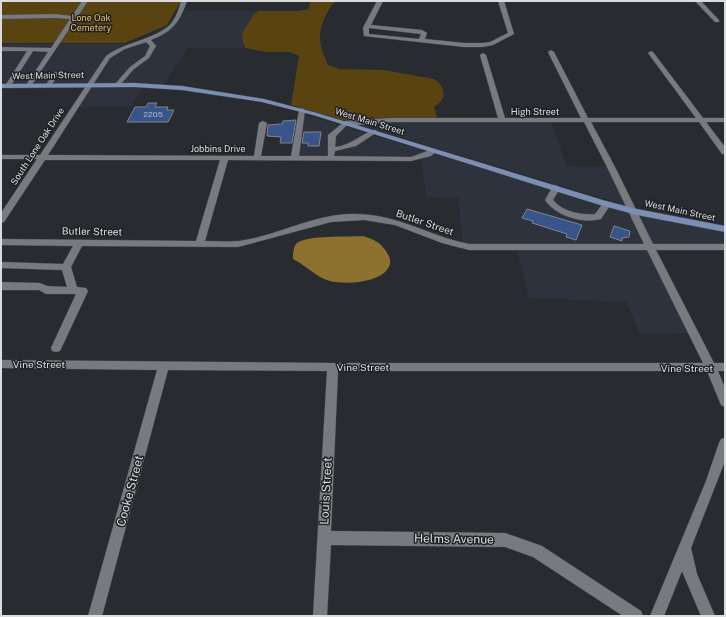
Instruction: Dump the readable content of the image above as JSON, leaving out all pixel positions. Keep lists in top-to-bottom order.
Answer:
{
  "streets": {
    "main road": ["West Main Street"],
    "street": [
      "High Street",
      "South Lone Oak Drive",
      "Jobbins Drive",
      "Butler Street",
      "Vine Street",
      "Cooke Street",
      "Louis Street",
      "Helms Avenue"
    ]
  },
  "crossings": [
    ["West Main Street", "High Street"],
    ["West Main Street", "South Lone Oak Drive"],
    ["West Main Street", "Jobbins Drive"],
    ["South Lone Oak Drive", "Jobbins Drive"],
    ["Vine Street", "Cooke Street"],
    ["Vine Street", "Louis Street"],
    ["Louis Street", "Helms Avenue"]
  ],
  "parks": ["Lone Oak Cemetery"],
  "house_numbers": ["2205"]
}
